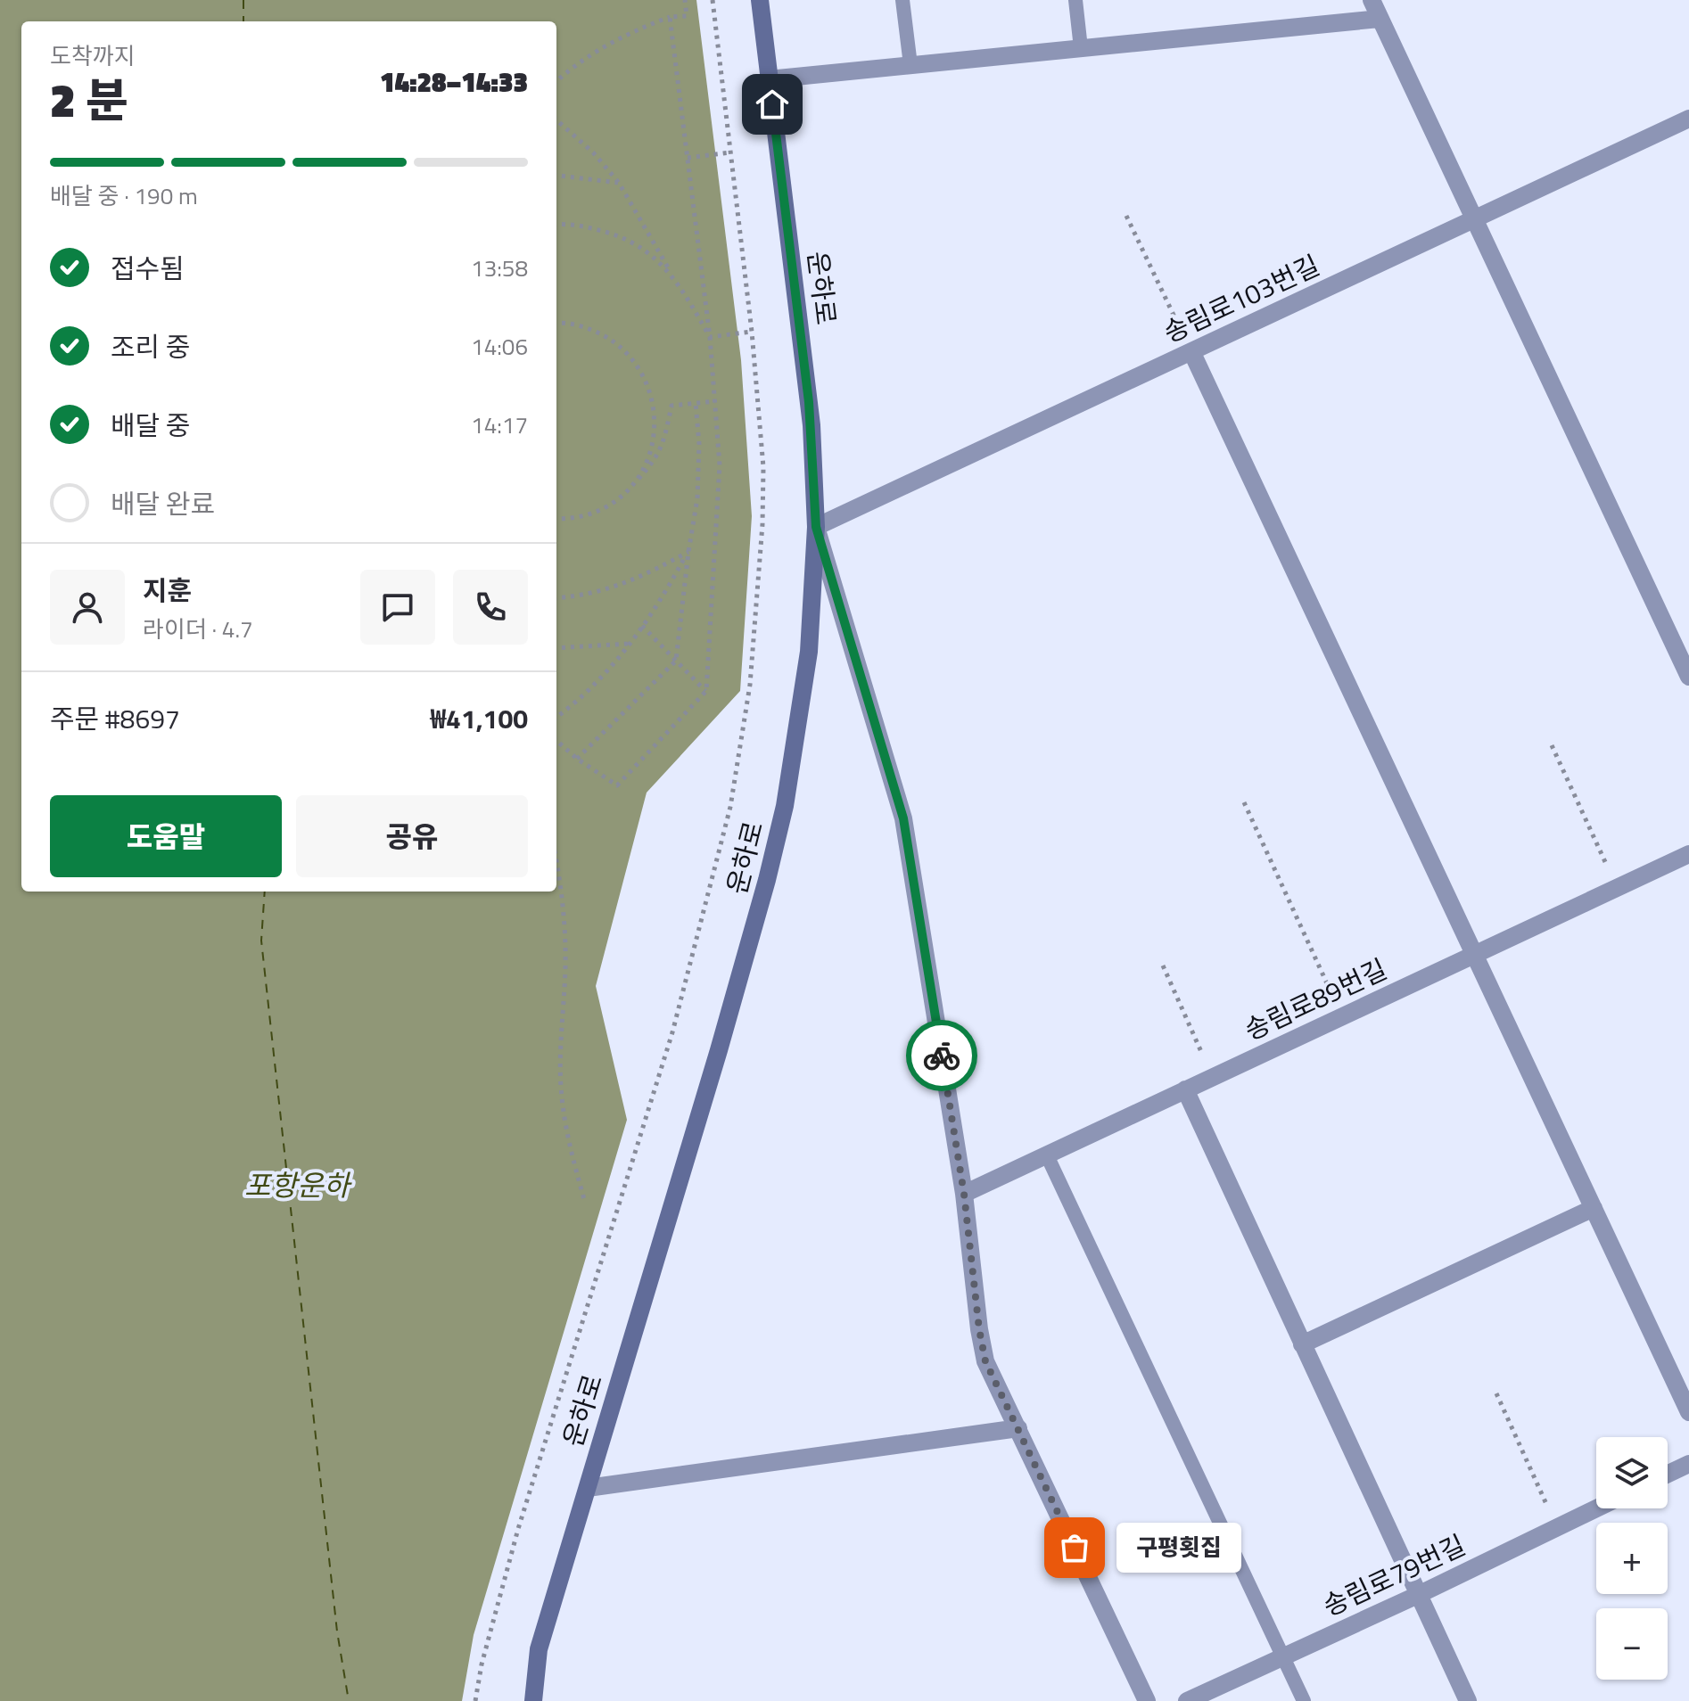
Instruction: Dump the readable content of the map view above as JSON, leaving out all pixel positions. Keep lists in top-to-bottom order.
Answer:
{
  "streets": {
    "street": [
      "운하로",
      "송림로103번길",
      "송림로89번길",
      "송림로79번길"
    ]
  },
  "crossings": [
    ["운하로", "송림로103번길"]
  ],
  "water": ["포항운하"],
  "places": ["구평횟집"],
  "page": {
    "heading": ["2 분", "도착까지", "14:28–14:33"],
    "panel": [
      "지훈",
      "라이더 · 4.7",
      "주문 #8697",
      "₩41,100"
    ],
    "bar": "배달 중 · 190 m",
    "list": [
      ["접수됨", "13:58"],
      ["조리 중", "14:06"],
      ["배달 중", "14:17"],
      "배달 완료"
    ],
    "buttons": ["도움말", "공유"],
    "map_buttons": ["+", "−"],
    "bubble": "구평횟집"
  }
}
